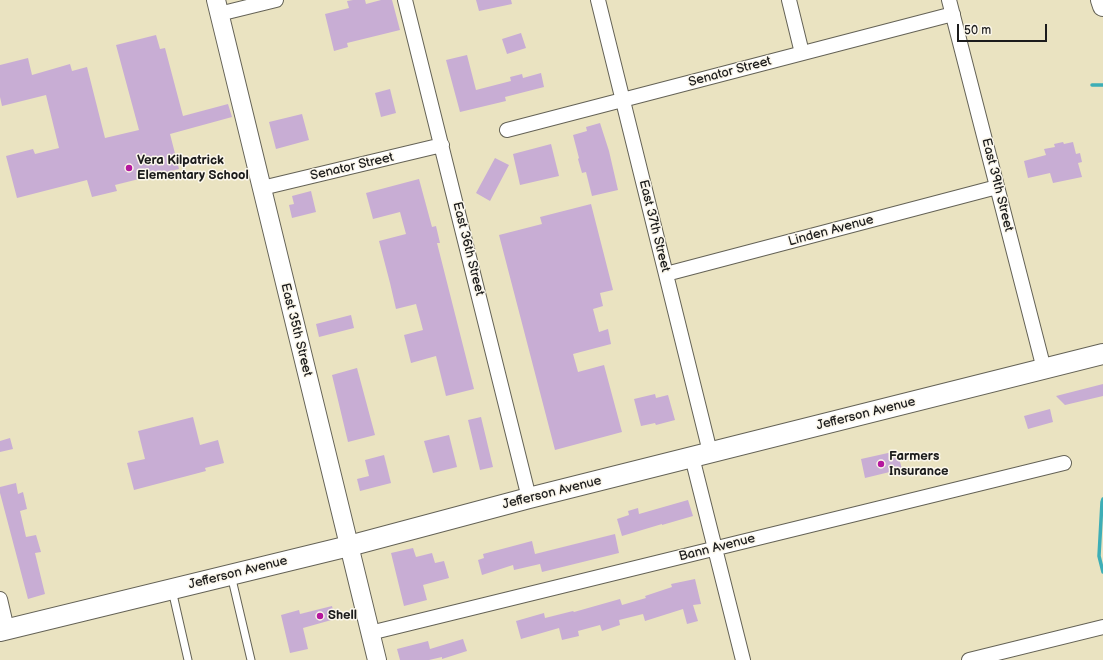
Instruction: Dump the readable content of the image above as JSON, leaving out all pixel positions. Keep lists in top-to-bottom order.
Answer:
{
  "streets": {
    "main road": ["Jefferson Avenue"],
    "street": [
      "Senator Street",
      "East 39th Street",
      "East 37th Street",
      "Linden Avenue",
      "East 36th Street",
      "East 35th Street",
      "Bann Avenue"
    ]
  },
  "crossings": [
    ["Senator Street", "East 39th Street"],
    ["Senator Street", "East 37th Street"],
    ["Senator Street", "East 36th Street"],
    ["Senator Street", "East 35th Street"],
    ["East 39th Street", "Linden Avenue"],
    ["East 39th Street", "Jefferson Avenue"],
    ["East 37th Street", "Linden Avenue"],
    ["East 37th Street", "Jefferson Avenue"],
    ["East 37th Street", "Bann Avenue"],
    ["East 36th Street", "Jefferson Avenue"],
    ["East 35th Street", "Jefferson Avenue"],
    ["East 35th Street", "Bann Avenue"]
  ],
  "places": ["Vera Kilpatrick Elementary School", "Farmers Insurance", "Shell"],
  "scale_bar": "50 m"
}
